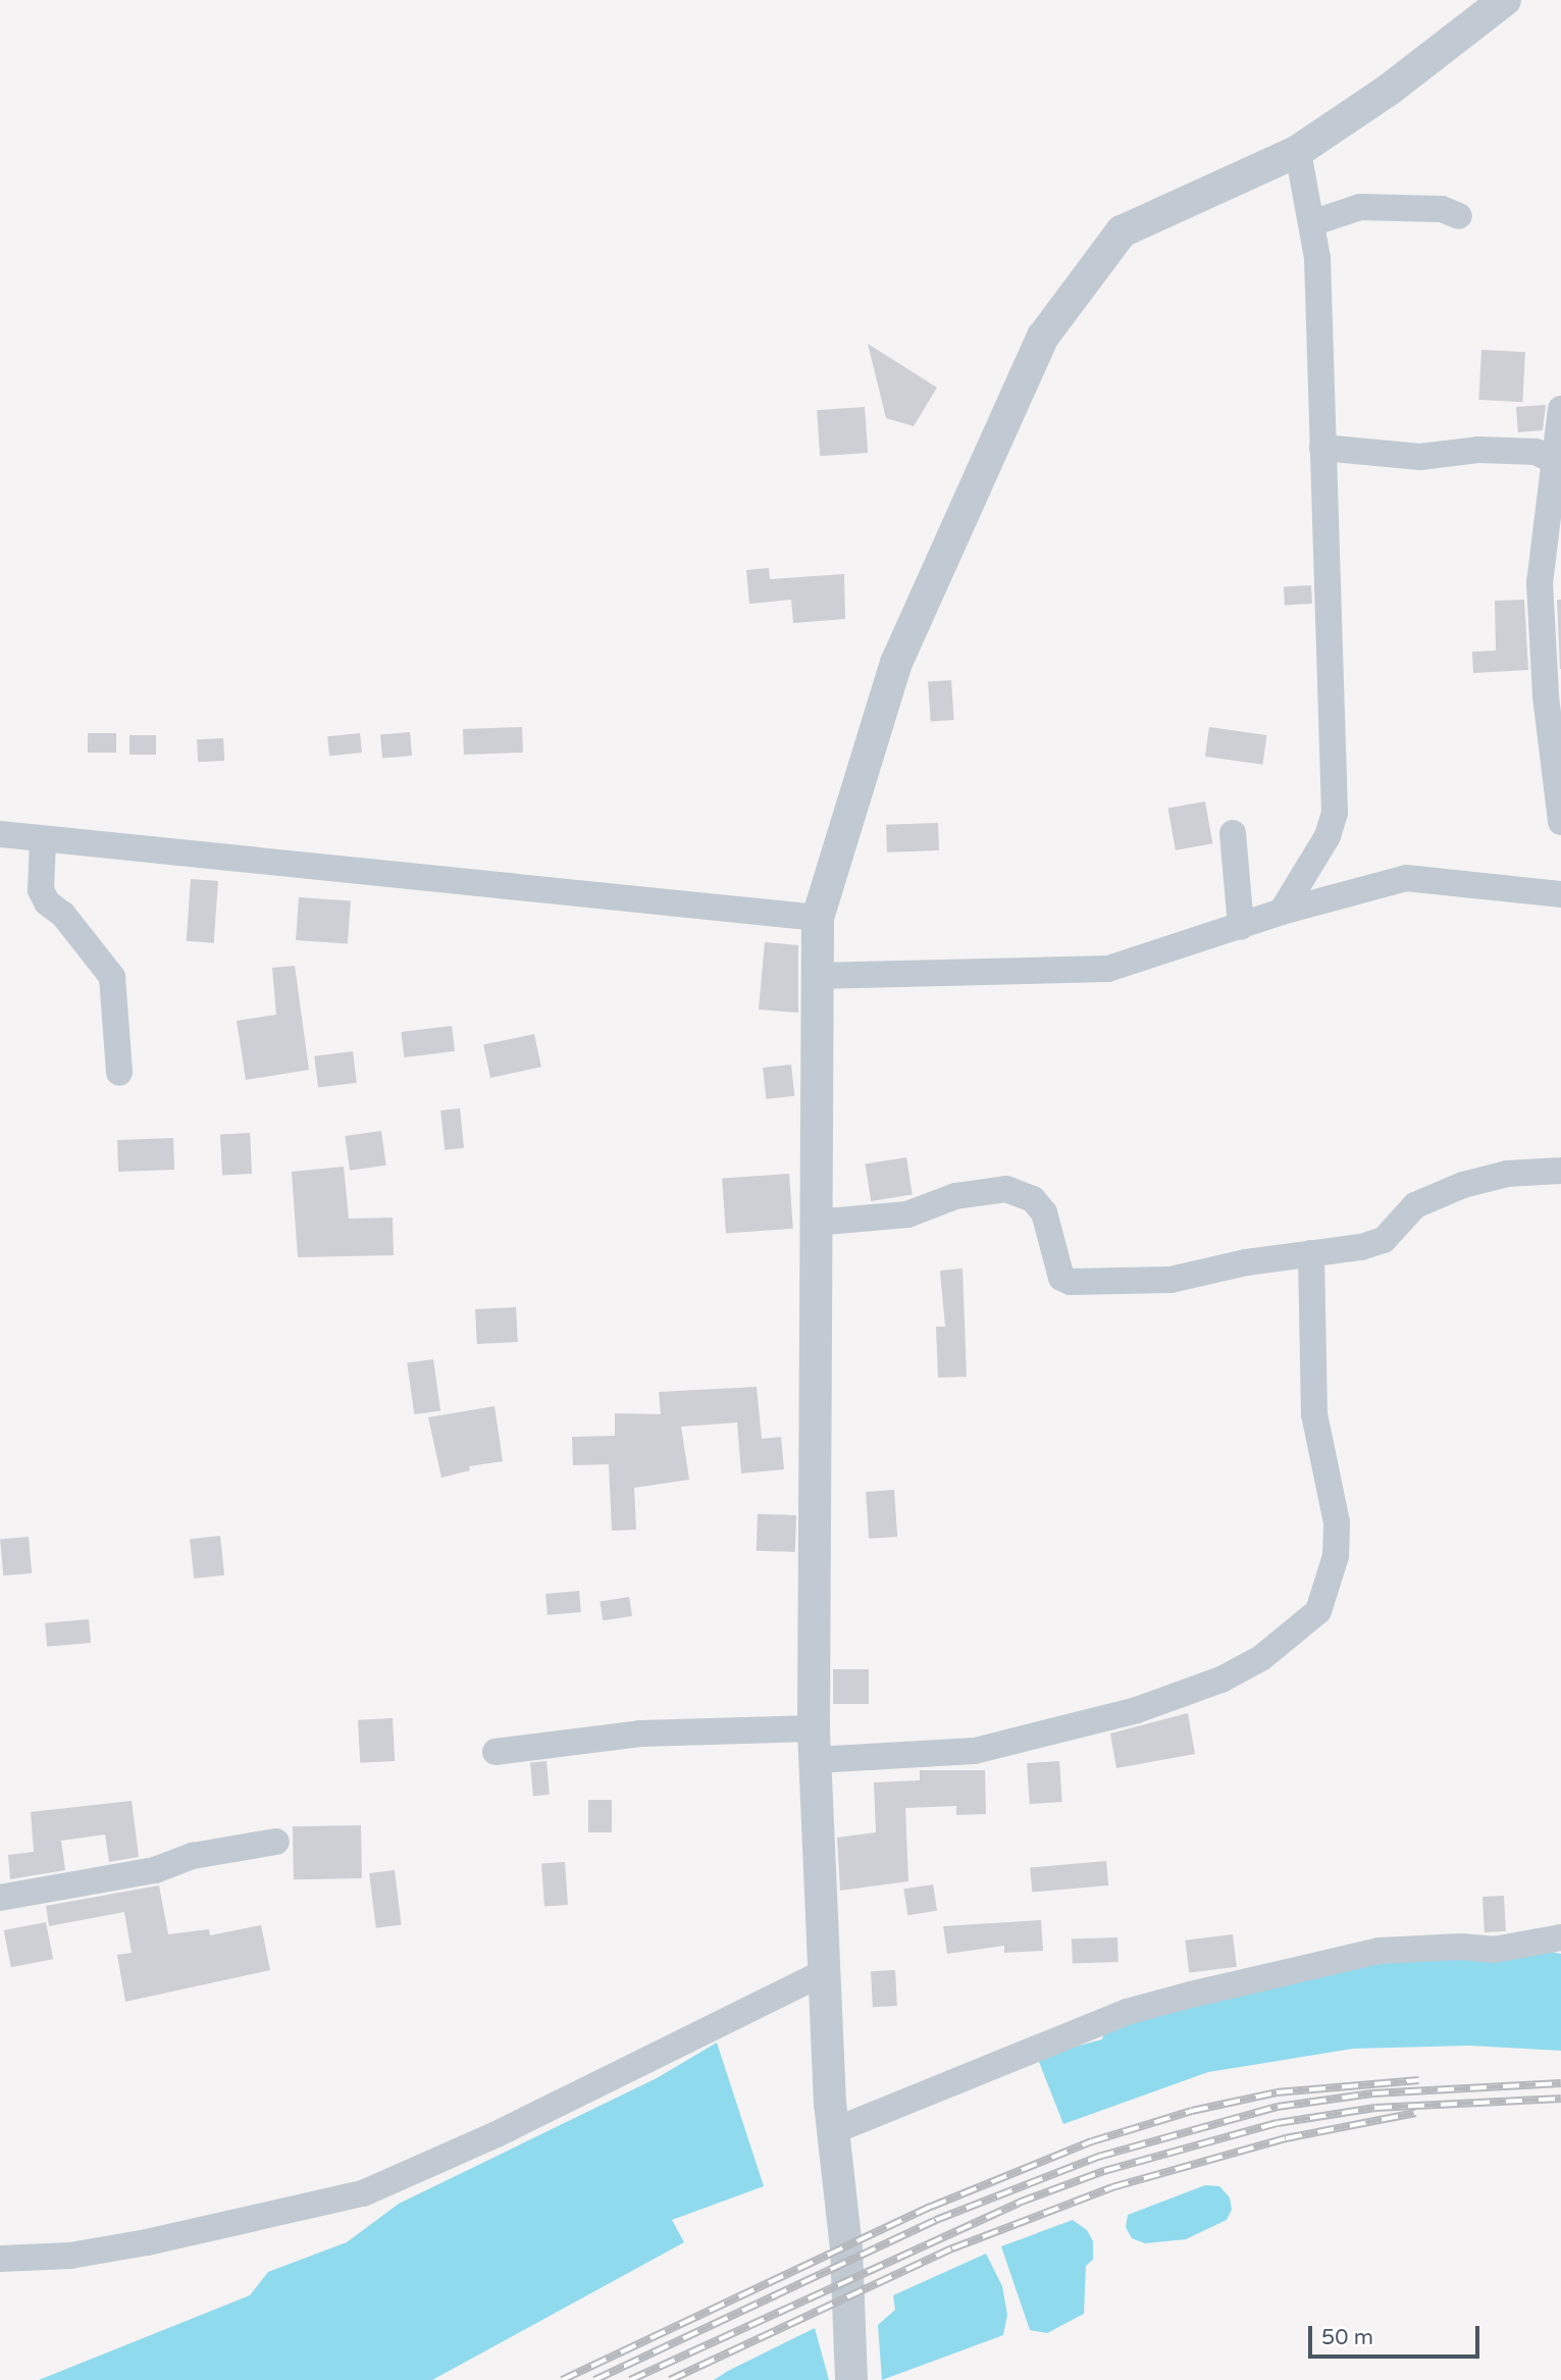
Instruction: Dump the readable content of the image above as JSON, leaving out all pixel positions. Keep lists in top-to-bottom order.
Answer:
{
  "scale_bar": "50 m"
}
